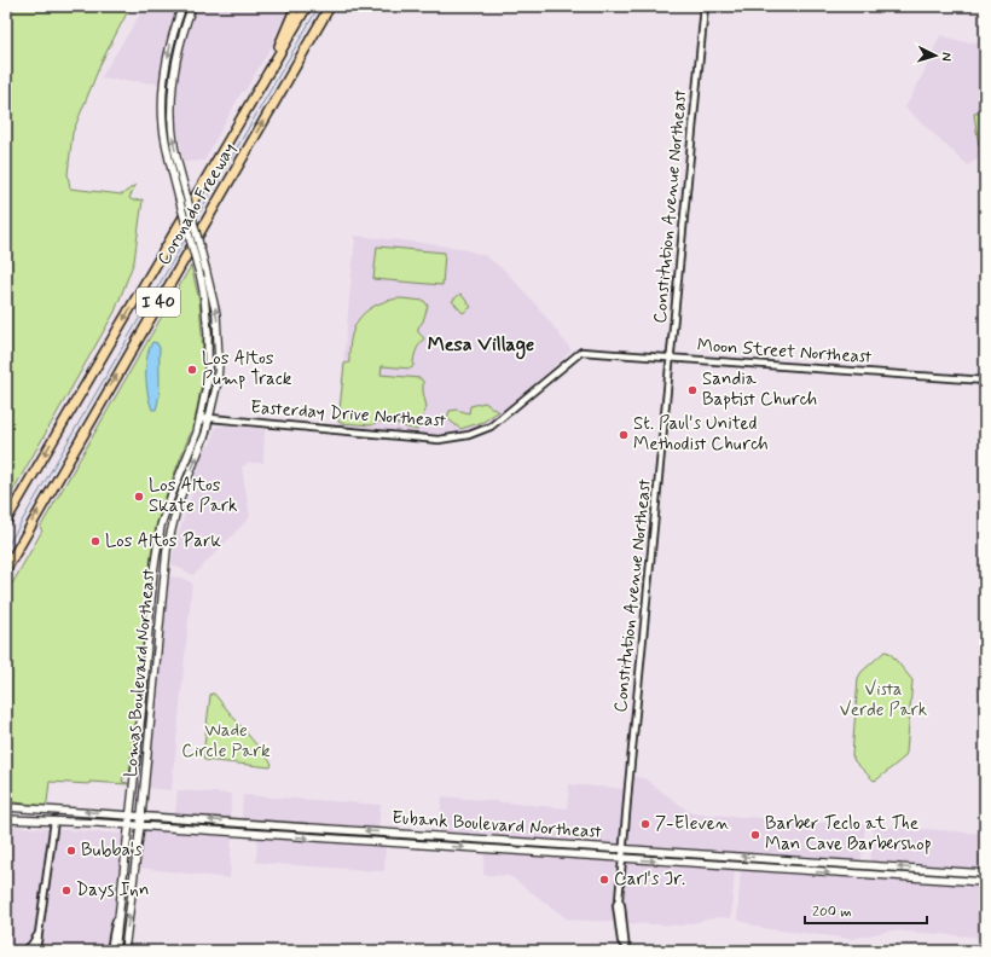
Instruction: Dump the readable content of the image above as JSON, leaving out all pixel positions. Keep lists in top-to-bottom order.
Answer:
{
  "streets": {
    "highway": ["Coronado Freeway", "I 40"],
    "main road": ["Lomas Boulevard Northeast", "Eubank Boulevard Northeast"],
    "street": ["Constitution Avenue Northeast", "Moon Street Northeast", "Easterday Drive Northeast"]
  },
  "crossings": [
    ["Constitution Avenue Northeast", "Moon Street Northeast"],
    ["Constitution Avenue Northeast", "Eubank Boulevard Northeast"],
    ["Moon Street Northeast", "Easterday Drive Northeast"],
    ["Easterday Drive Northeast", "Lomas Boulevard Northeast"],
    ["Lomas Boulevard Northeast", "Eubank Boulevard Northeast"]
  ],
  "districts": ["Mesa Village"],
  "parks": ["Vista Verde Park", "Wade Circle Park"],
  "places": [
    "Los Altos Pump Track",
    "Sandia Baptist Church",
    "St. Paul's United Methodist Church",
    "Los Altos Skate Park",
    "Los Altos Park",
    "7-Eleven",
    "Barber Teclo at The Man Cave Barbershop",
    "Bubba's",
    "Carl's Jr.",
    "Days Inn"
  ],
  "scale_bar": "200 m",
  "north": "right"
}
